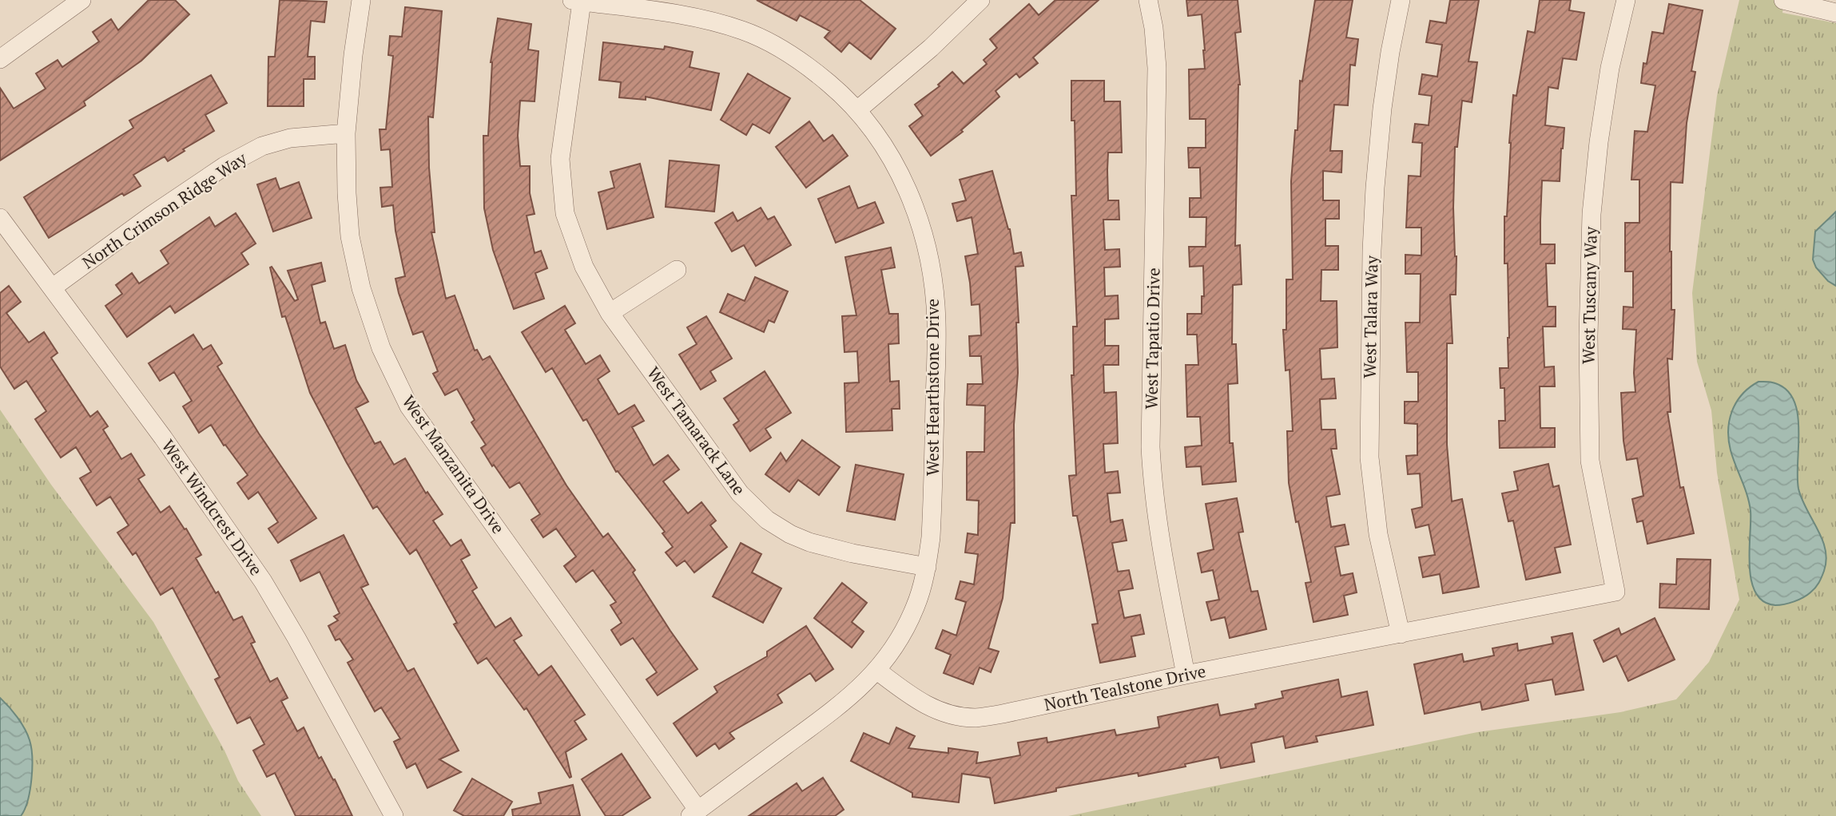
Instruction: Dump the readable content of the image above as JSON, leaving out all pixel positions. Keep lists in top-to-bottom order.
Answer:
{
  "streets": {
    "street": [
      "North Crimson Ridge Way",
      "West Tuscany Way",
      "West Talara Way",
      "West Tapatio Drive",
      "West Hearthstone Drive",
      "West Tamarack Lane",
      "West Manzanita Drive",
      "West Windcrest Drive",
      "North Tealstone Drive"
    ]
  },
  "crossings": [
    ["North Crimson Ridge Way", "West Manzanita Drive"],
    ["North Crimson Ridge Way", "West Windcrest Drive"],
    ["West Tuscany Way", "North Tealstone Drive"],
    ["West Talara Way", "North Tealstone Drive"],
    ["West Tapatio Drive", "North Tealstone Drive"],
    ["West Hearthstone Drive", "West Tamarack Lane"],
    ["West Hearthstone Drive", "North Tealstone Drive"]
  ]
}
